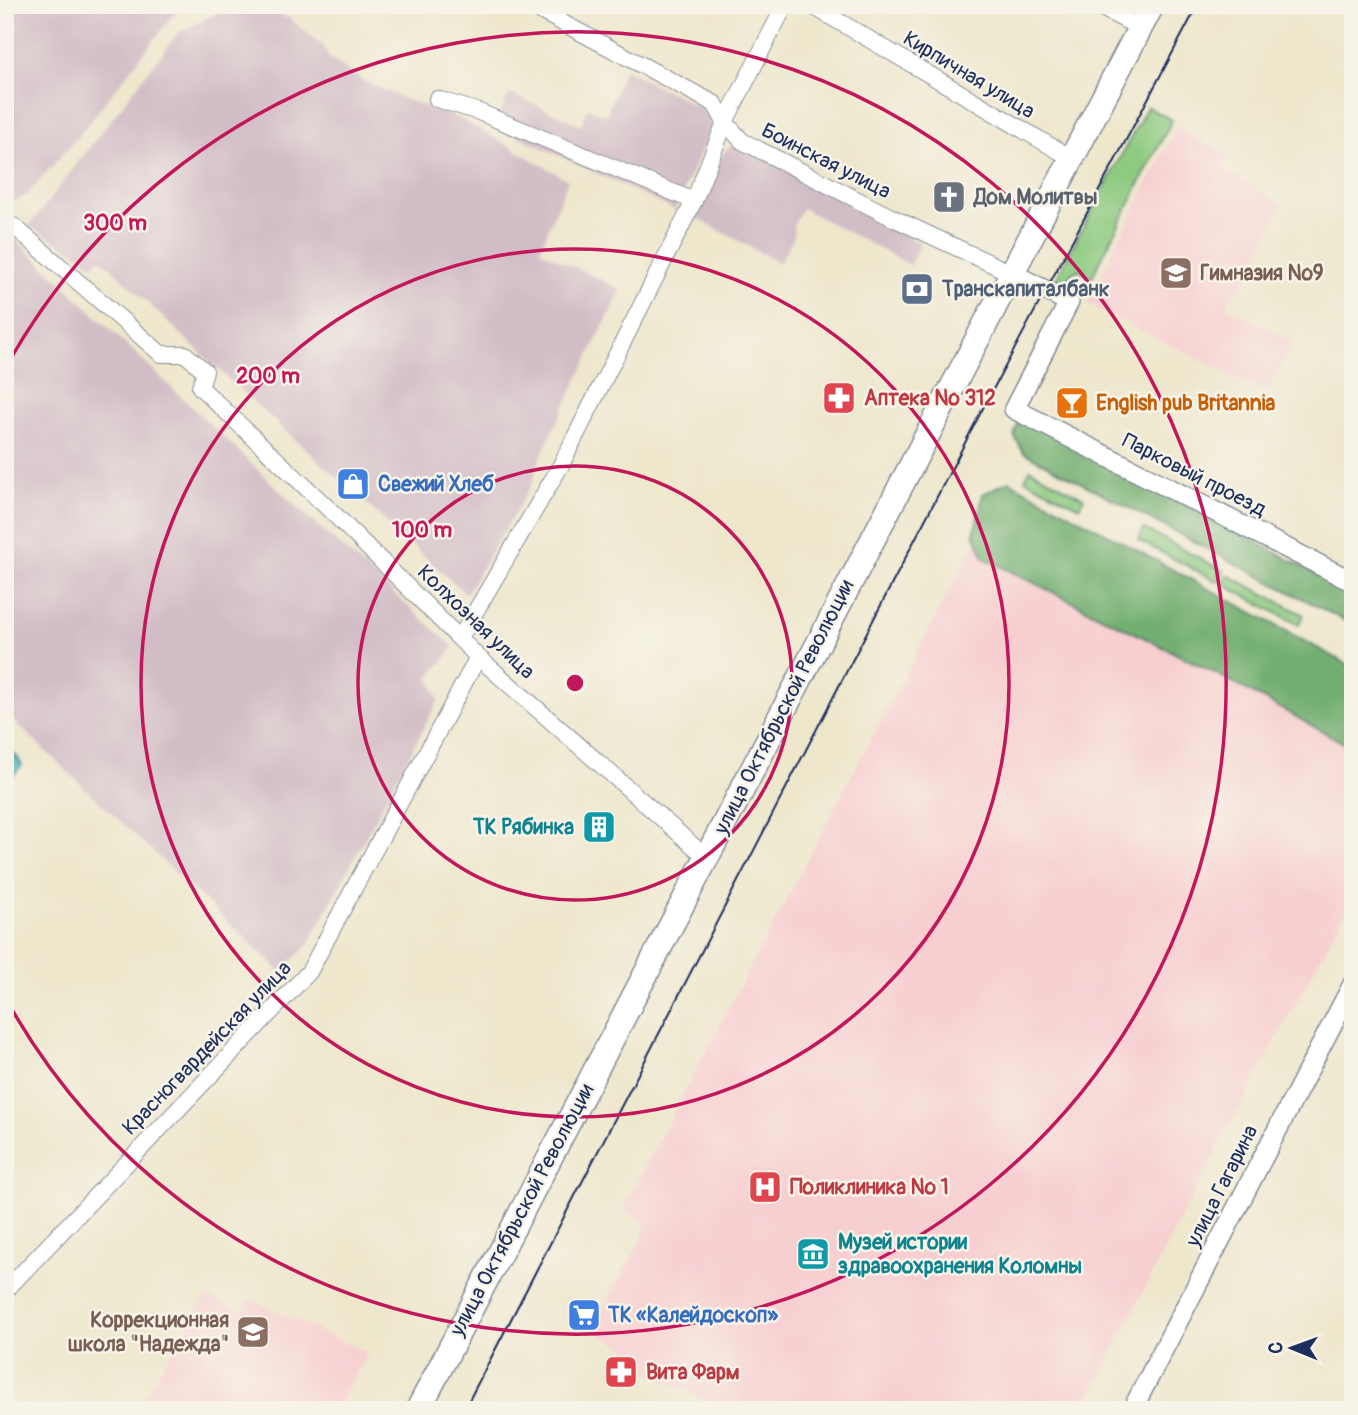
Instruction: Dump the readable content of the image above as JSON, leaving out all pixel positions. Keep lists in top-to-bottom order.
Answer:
{
  "streets": {
    "main road": ["улица Октябрьской Революции"],
    "street": [
      "Кирпичная улица",
      "Боинская улица",
      "Парковый проезд",
      "Колхозная улица",
      "Красногвардейская улица",
      "улица Гагарина"
    ]
  },
  "crossings": [
    ["Кирпичная улица", "улица Октябрьской Революции"],
    ["Боинская улица", "Парковый проезд"],
    ["Боинская улица", "улица Октябрьской Революции"],
    ["Парковый проезд", "улица Октябрьской Революции"],
    ["Колхозная улица", "улица Октябрьской Революции"],
    ["Колхозная улица", "Красногвардейская улица"]
  ],
  "places": {
    "church": ["Дом Молитвы"],
    "school or university": ["Гимназия №9", "Коррекционная школа \"Надежда\""],
    "bank": ["Транскапиталбанк"],
    "pharmacy": ["Аптека № 312", "Вита Фарм"],
    "bar": ["English pub Britannia"],
    "shop": ["Свежий Хлеб"],
    "building": ["ТК Рябинка"],
    "hospital": ["Поликлиника № 1"],
    "museum": ["Музей истории здравоохранения Коломны"],
    "supermarket": ["ТК «Калейдоскоп»"]
  },
  "north": "left",
  "rings": ["300 m", "200 m", "100 m"]
}
